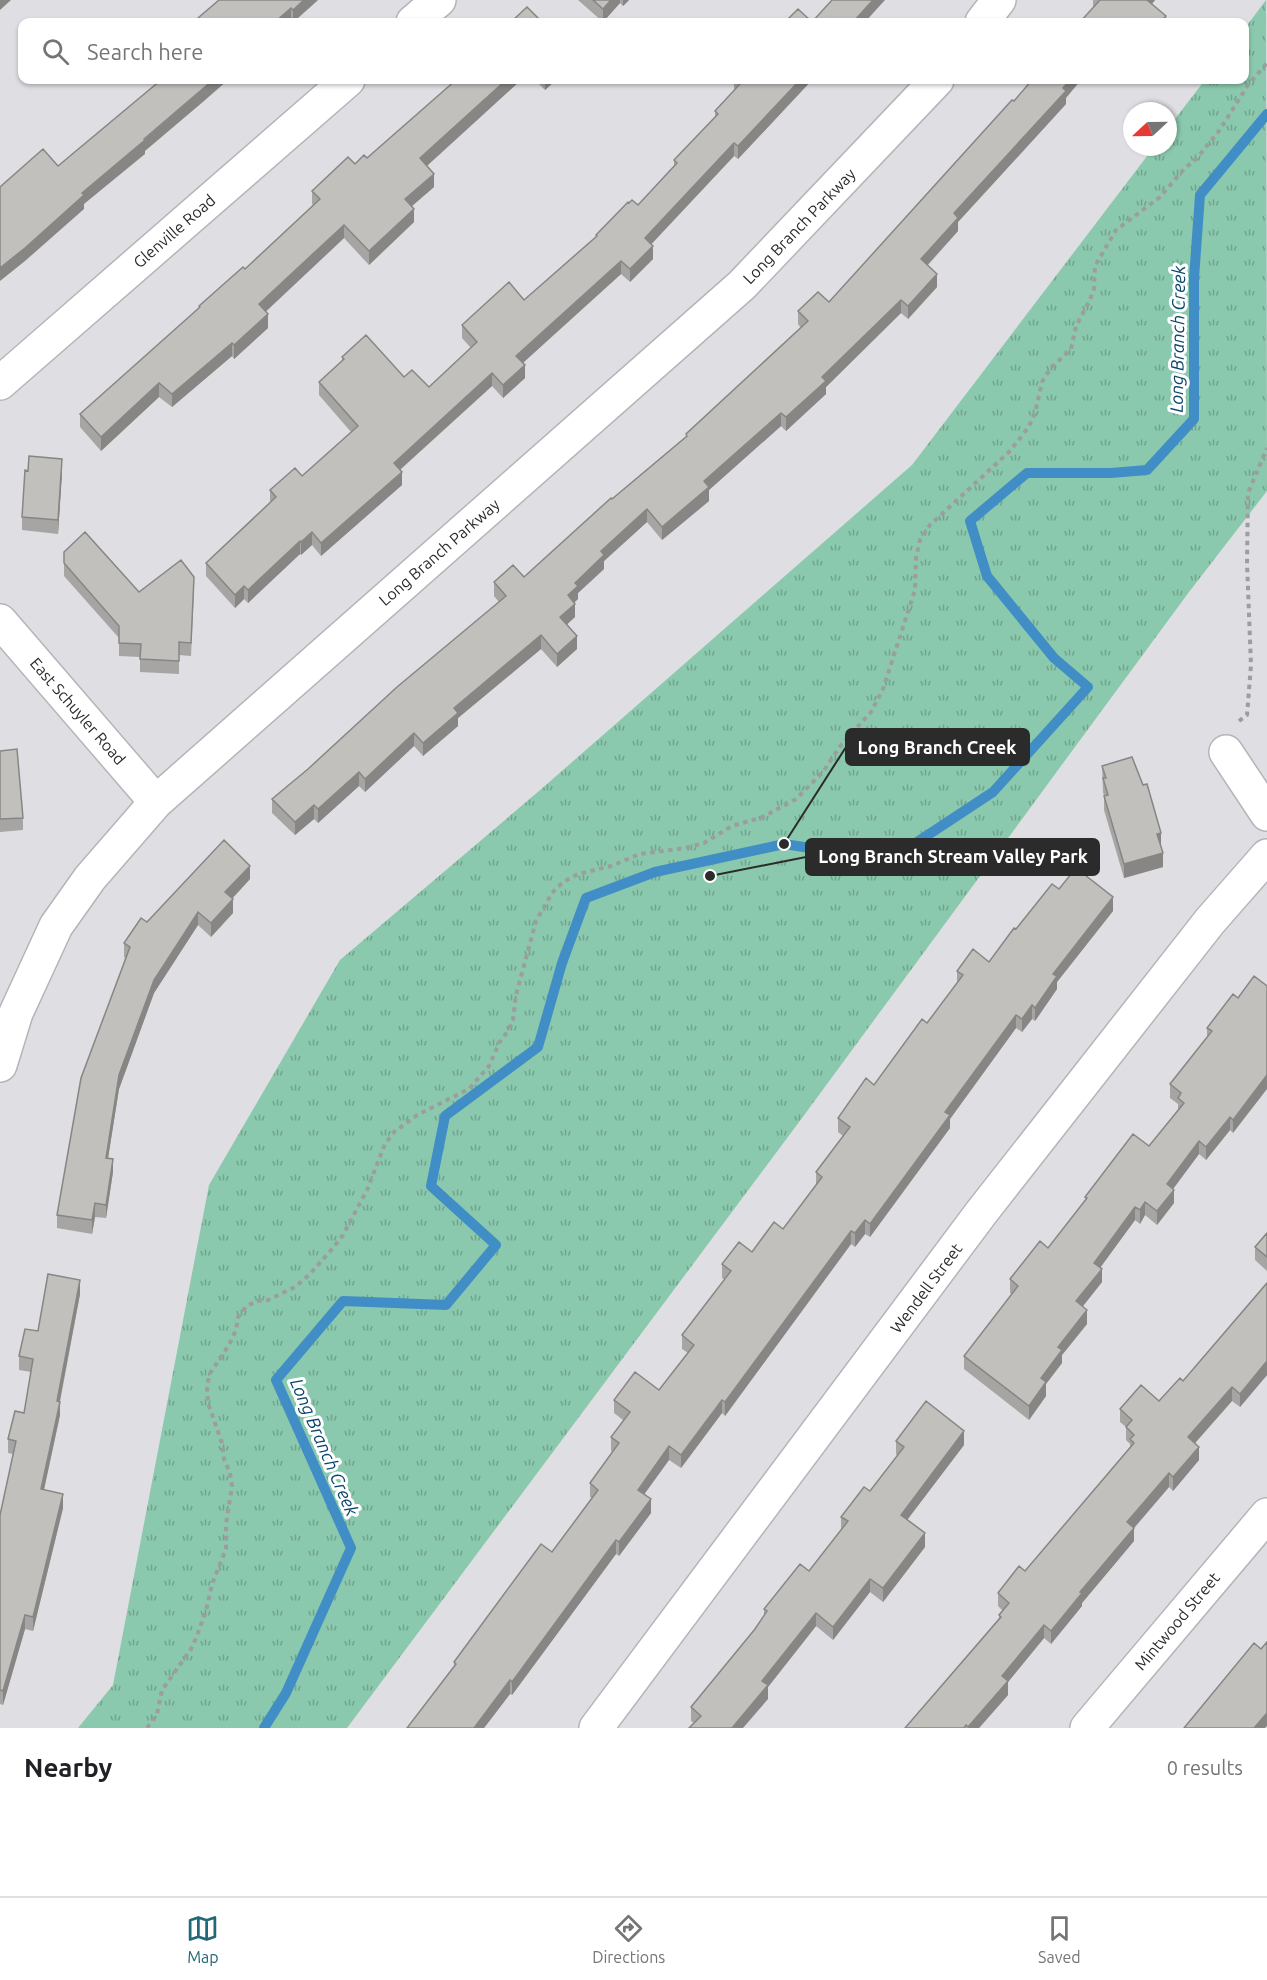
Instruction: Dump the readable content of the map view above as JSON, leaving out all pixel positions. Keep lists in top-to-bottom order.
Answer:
{
  "streets": {
    "street": [
      "Long Branch Parkway",
      "Glenville Road",
      "East Schuyler Road",
      "Wendell Street",
      "Mintwood Street"
    ]
  },
  "crossings": [
    ["Long Branch Parkway", "East Schuyler Road"]
  ],
  "water": ["Long Branch Creek"],
  "places": ["Long Branch Creek", "Long Branch Stream Valley Park"],
  "north": "left",
  "page": {
    "search": "Search here",
    "heading": ["Nearby", "0 results"],
    "nav": ["Map", "Directions", "Saved"]
  }
}
